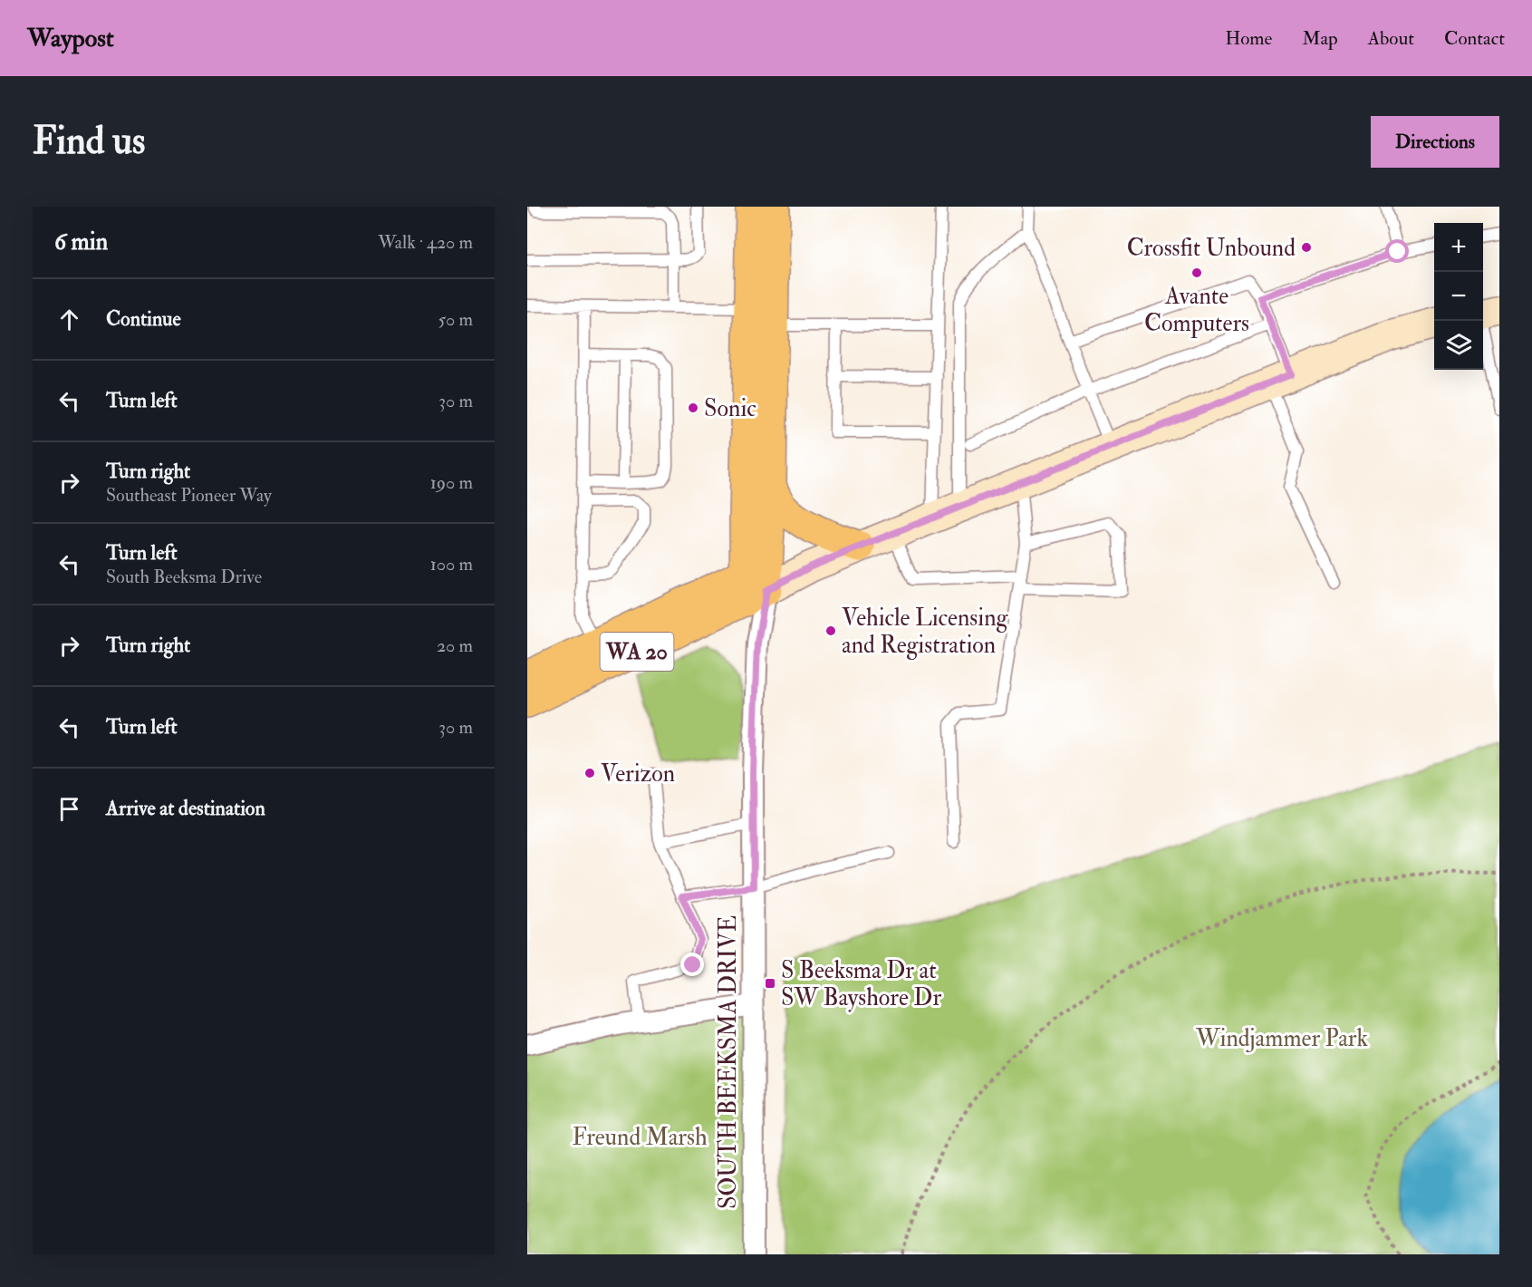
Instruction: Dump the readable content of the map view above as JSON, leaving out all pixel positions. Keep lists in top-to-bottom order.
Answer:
{
  "streets": {
    "main road": ["WA 20"],
    "street": ["SOUTH BEEKSMA DRIVE"]
  },
  "crossings": [
    ["WA 20", "SOUTH BEEKSMA DRIVE"]
  ],
  "parks": ["Windjammer Park", "Freund Marsh"],
  "places": {
    "other": [
      "Crossfit Unbound",
      "Avante Computers",
      "Sonic",
      "Vehicle Licensing and Registration",
      "Verizon"
    ],
    "transit": ["S Beeksma Dr at SW Bayshore Dr"]
  },
  "page": {
    "header": "Waypost",
    "nav": [
      "Home",
      "Map",
      "About",
      "Contact"
    ],
    "buttons": "Directions",
    "title": "Find us",
    "heading": ["6 min", "Walk · 420 m"],
    "map_buttons": ["+", "−"],
    "list": [
      ["Continue", "50 m"],
      ["Turn left", "30 m"],
      ["Turn right", "Southeast Pioneer Way", "190 m"],
      ["Turn left", "South Beeksma Drive", "100 m"],
      ["Turn right", "20 m"],
      ["Turn left", "30 m"],
      "Arrive at destination"
    ]
  }
}
